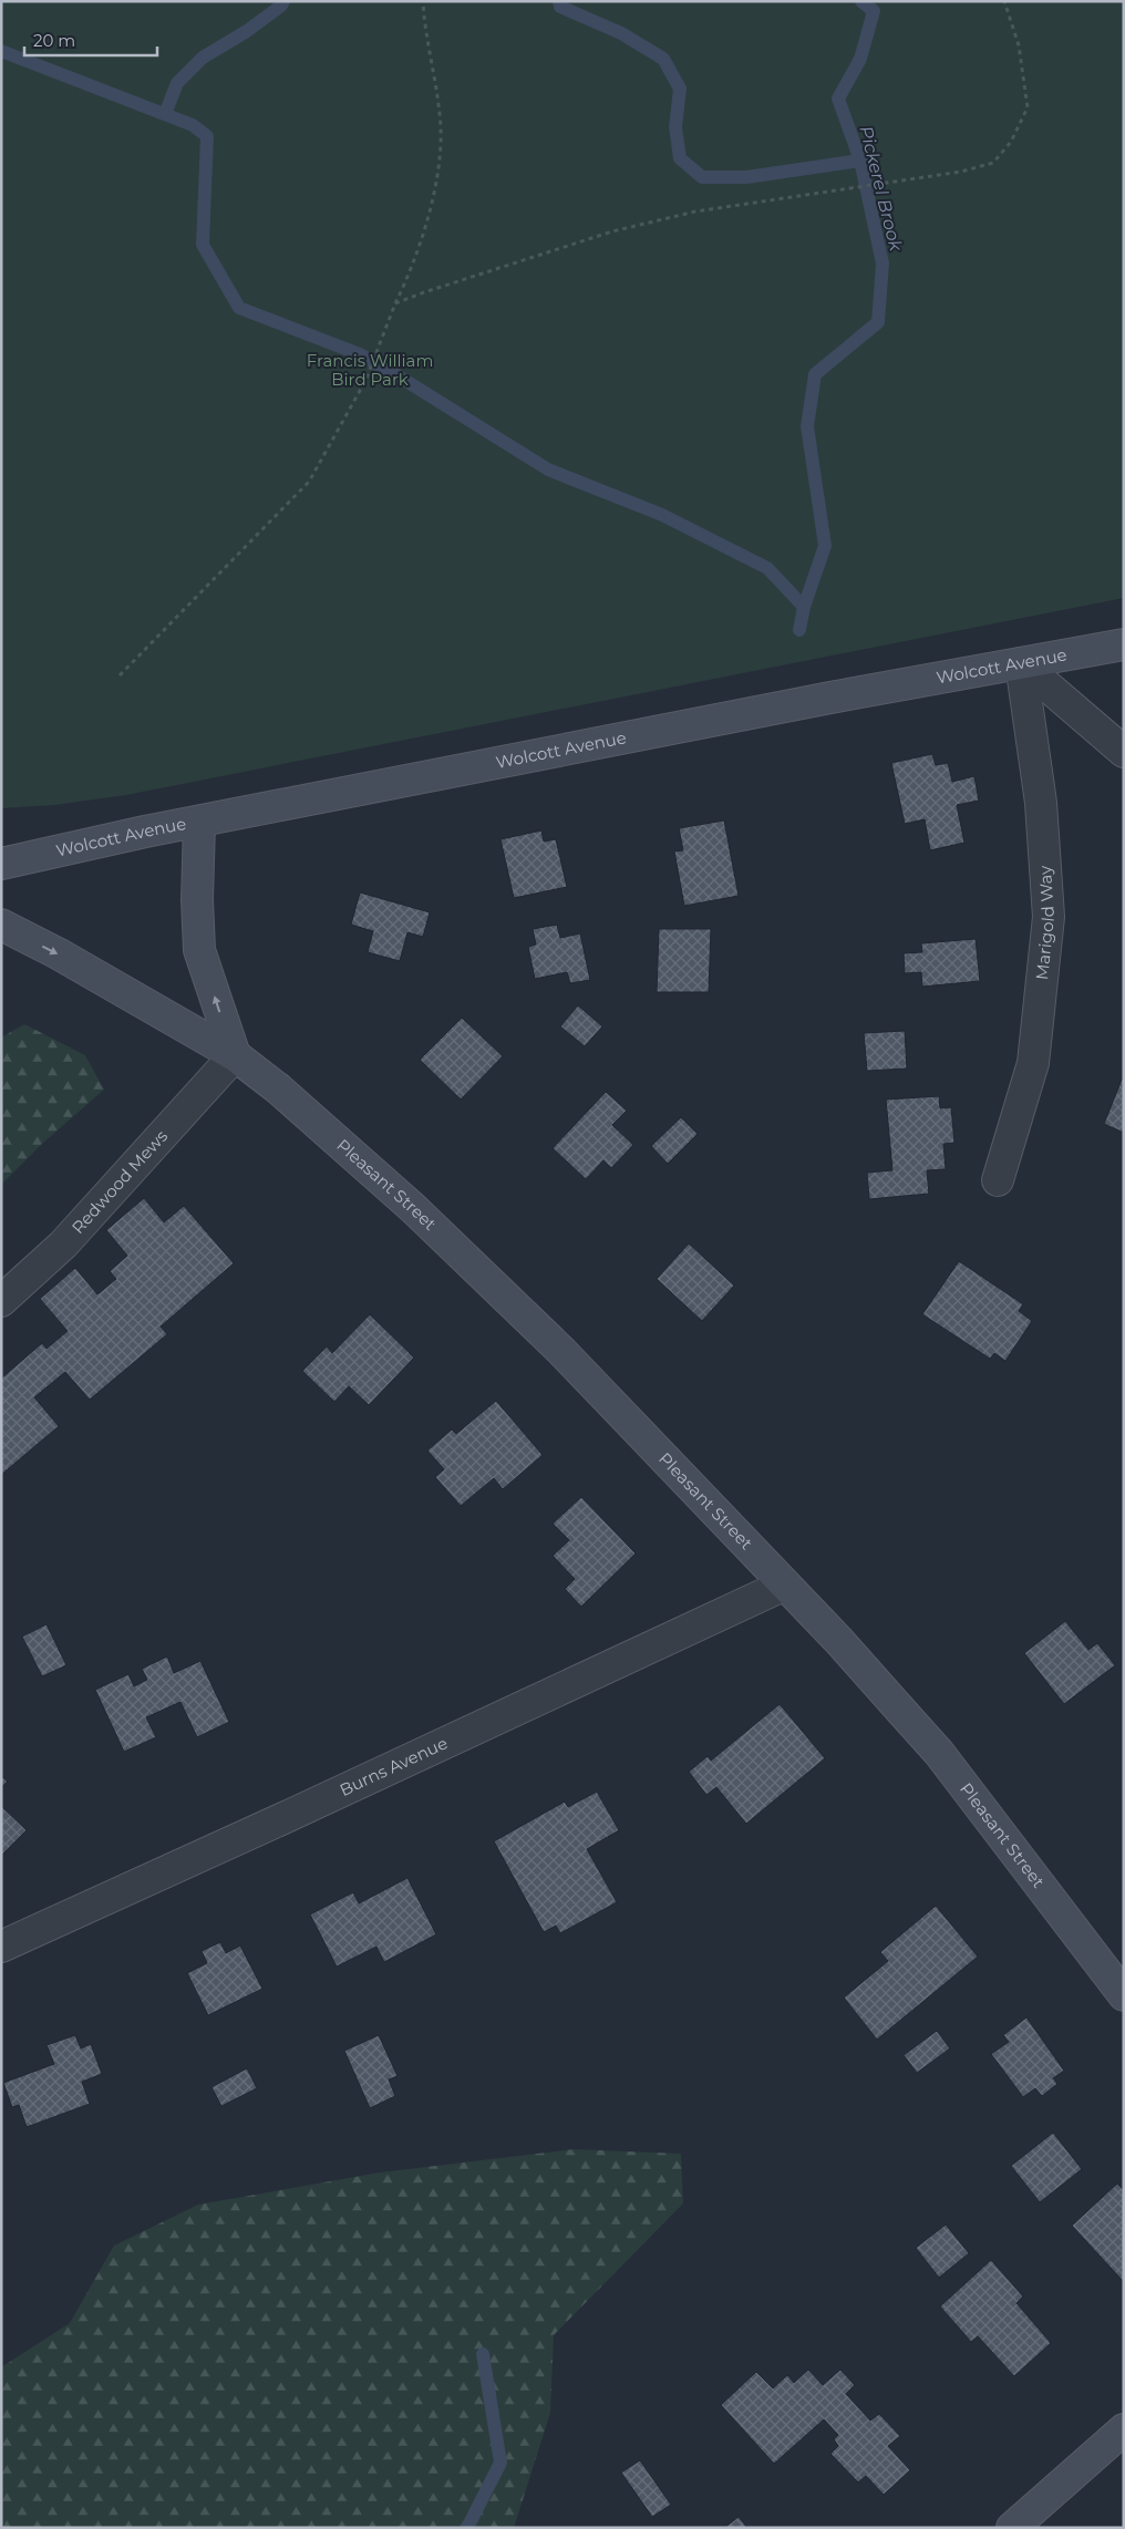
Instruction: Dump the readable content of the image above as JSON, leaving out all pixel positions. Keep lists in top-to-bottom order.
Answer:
{
  "streets": {
    "street": [
      "Wolcott Avenue",
      "Marigold Way",
      "Redwood Mews",
      "Pleasant Street",
      "Burns Avenue"
    ]
  },
  "crossings": [
    ["Wolcott Avenue", "Marigold Way"],
    ["Redwood Mews", "Pleasant Street"],
    ["Pleasant Street", "Burns Avenue"]
  ],
  "water": ["Pickerel Brook"],
  "parks": ["Francis William Bird Park"],
  "scale_bar": "20 m"
}
